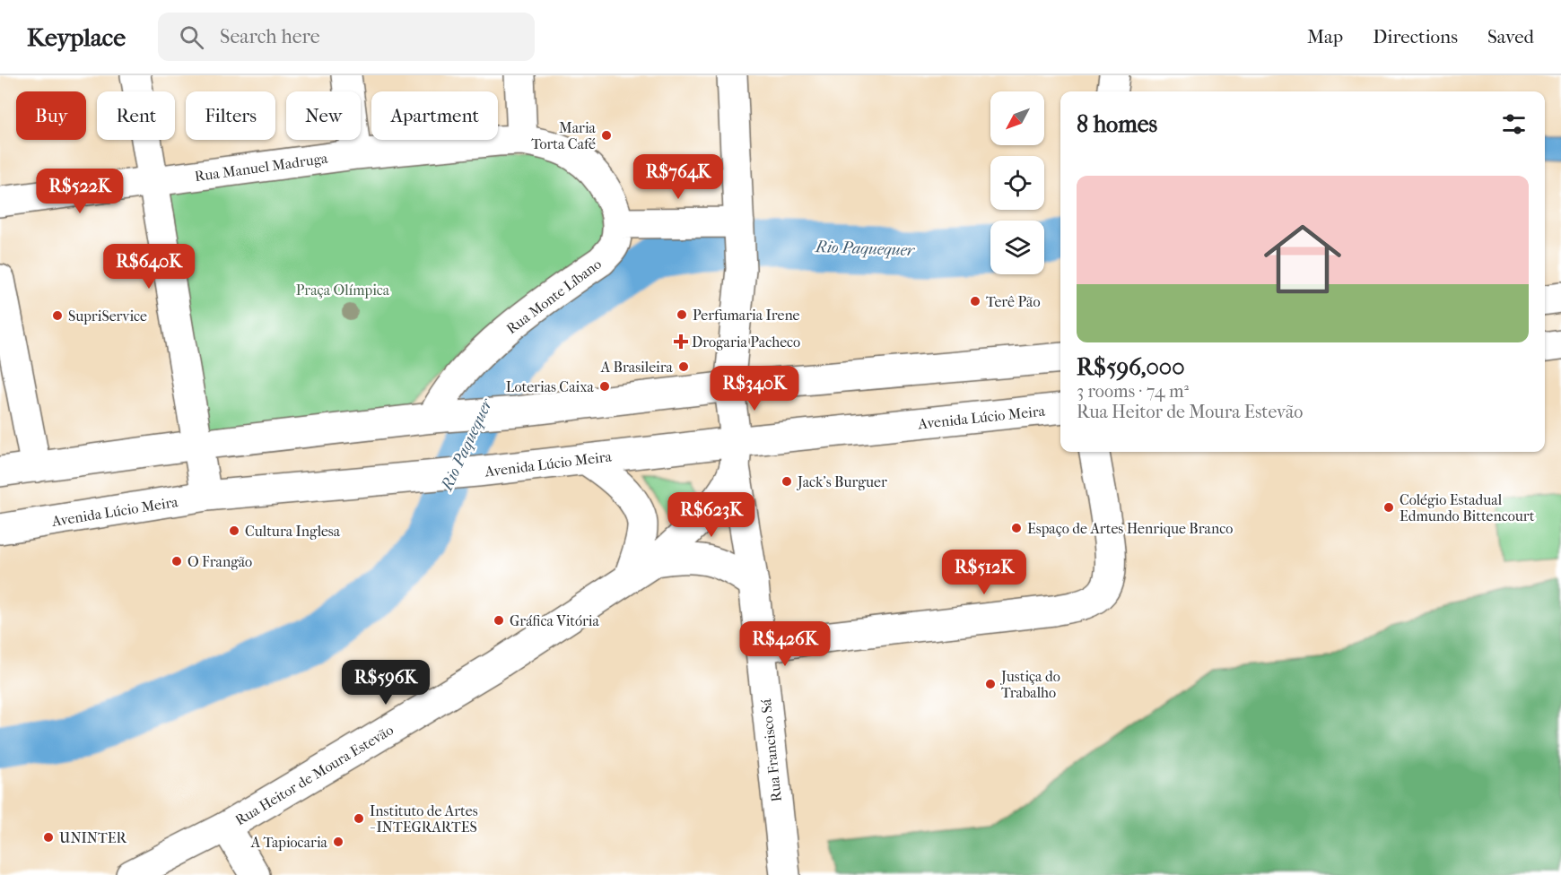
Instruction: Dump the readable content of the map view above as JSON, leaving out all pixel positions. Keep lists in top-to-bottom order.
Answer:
{
  "streets": {
    "main road": [
      "Rua Manuel Madruga",
      "Rua Monte Líbano",
      "Avenida Lúcio Meira",
      "Rua Francisco Sá",
      "Rua Heitor de Moura Estevão"
    ]
  },
  "crossings": [
    ["Rua Manuel Madruga", "Rua Monte Líbano"],
    ["Avenida Lúcio Meira", "Rua Francisco Sá"]
  ],
  "water": ["Rio Paquequer"],
  "parks": ["Praça Olímpica"],
  "places": {
    "other": [
      "Maria Torta Café",
      "Terê Pão",
      "Perfumaria Irene",
      "SupriService",
      "A Brasileira",
      "Loterias Caixa",
      "Jack's Burguer",
      "Colégio Estadual Edmundo Bittencourt",
      "Espaço de Artes Henrique Branco",
      "Cultura Inglesa",
      "O Frangão",
      "Gráfica Vitória",
      "Justiça do Trabalho",
      "Instituto de Artes - INTEGRARTES",
      "UNINTER",
      "A Tapiocaria"
    ],
    "health": ["Drogaria Pacheco"]
  },
  "north": "bottom left",
  "page": {
    "header": "Keyplace",
    "search": "Search here",
    "nav": ["Map", "Directions", "Saved"],
    "chip": [
      "Buy",
      "Rent",
      "Filters",
      "New",
      "Apartment"
    ],
    "heading": "8 homes",
    "price": [
      "R$764K",
      "R$522K",
      "R$640K",
      "R$340K",
      "R$623K",
      "R$512K",
      "R$426K",
      "R$596K"
    ],
    "list": [
      {
        "name": "R$596,000",
        "note": "3 rooms · 74 m² · Rua Heitor de Moura Estevão"
      }
    ]
  }
}
